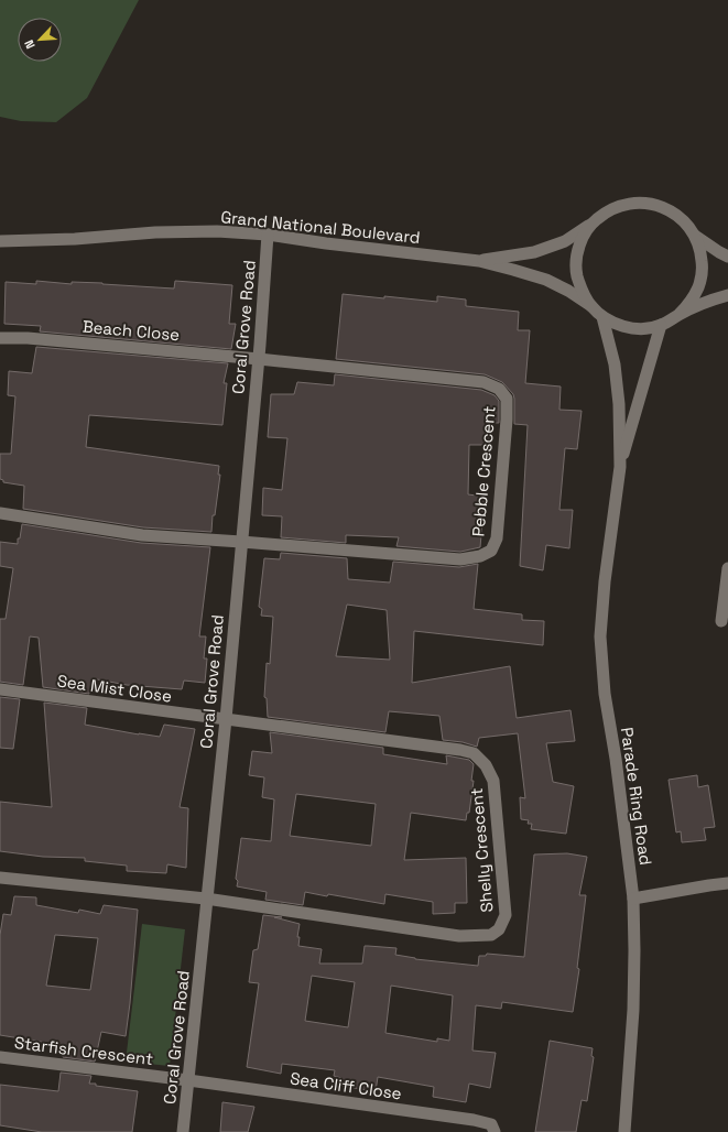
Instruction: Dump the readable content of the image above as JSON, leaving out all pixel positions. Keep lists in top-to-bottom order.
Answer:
{
  "streets": {
    "street": [
      "Grand National Boulevard",
      "Coral Grove Road",
      "Beach Close",
      "Pebble Crescent",
      "Sea Mist Close",
      "Parade Ring Road",
      "Shelly Crescent",
      "Starfish Crescent",
      "Sea Cliff Close"
    ]
  },
  "crossings": [
    ["Grand National Boulevard", "Coral Grove Road"],
    ["Grand National Boulevard", "Parade Ring Road"],
    ["Coral Grove Road", "Beach Close"],
    ["Coral Grove Road", "Pebble Crescent"],
    ["Coral Grove Road", "Sea Mist Close"],
    ["Coral Grove Road", "Shelly Crescent"],
    ["Coral Grove Road", "Starfish Crescent"],
    ["Coral Grove Road", "Sea Cliff Close"],
    ["Beach Close", "Pebble Crescent"],
    ["Sea Mist Close", "Shelly Crescent"],
    ["Starfish Crescent", "Sea Cliff Close"]
  ],
  "north": "bottom left"
}
